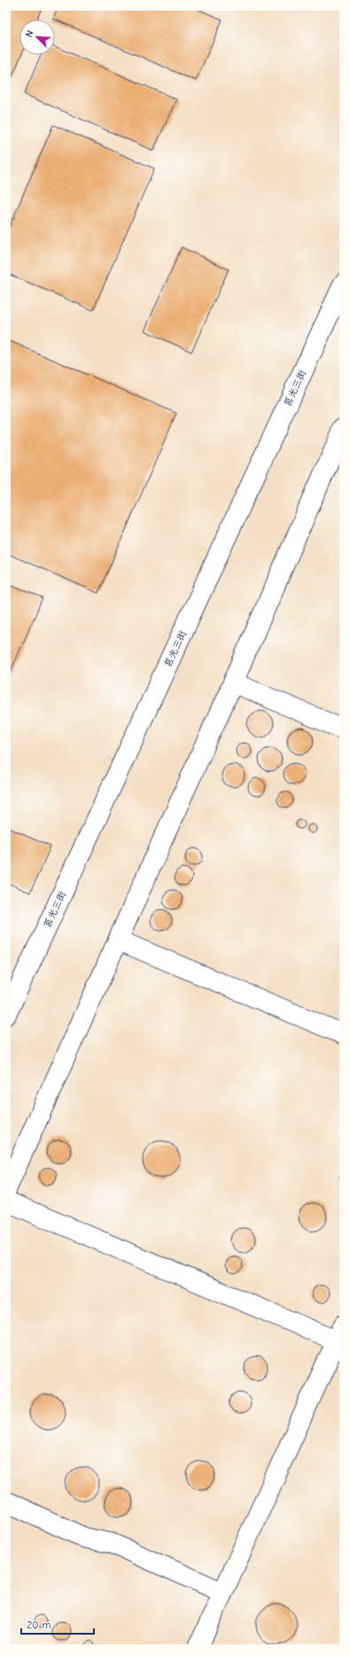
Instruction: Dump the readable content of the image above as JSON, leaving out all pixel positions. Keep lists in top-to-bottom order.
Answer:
{
  "streets": {
    "street": ["莒光三街"]
  },
  "scale_bar": "20 m",
  "north": "top left"
}
